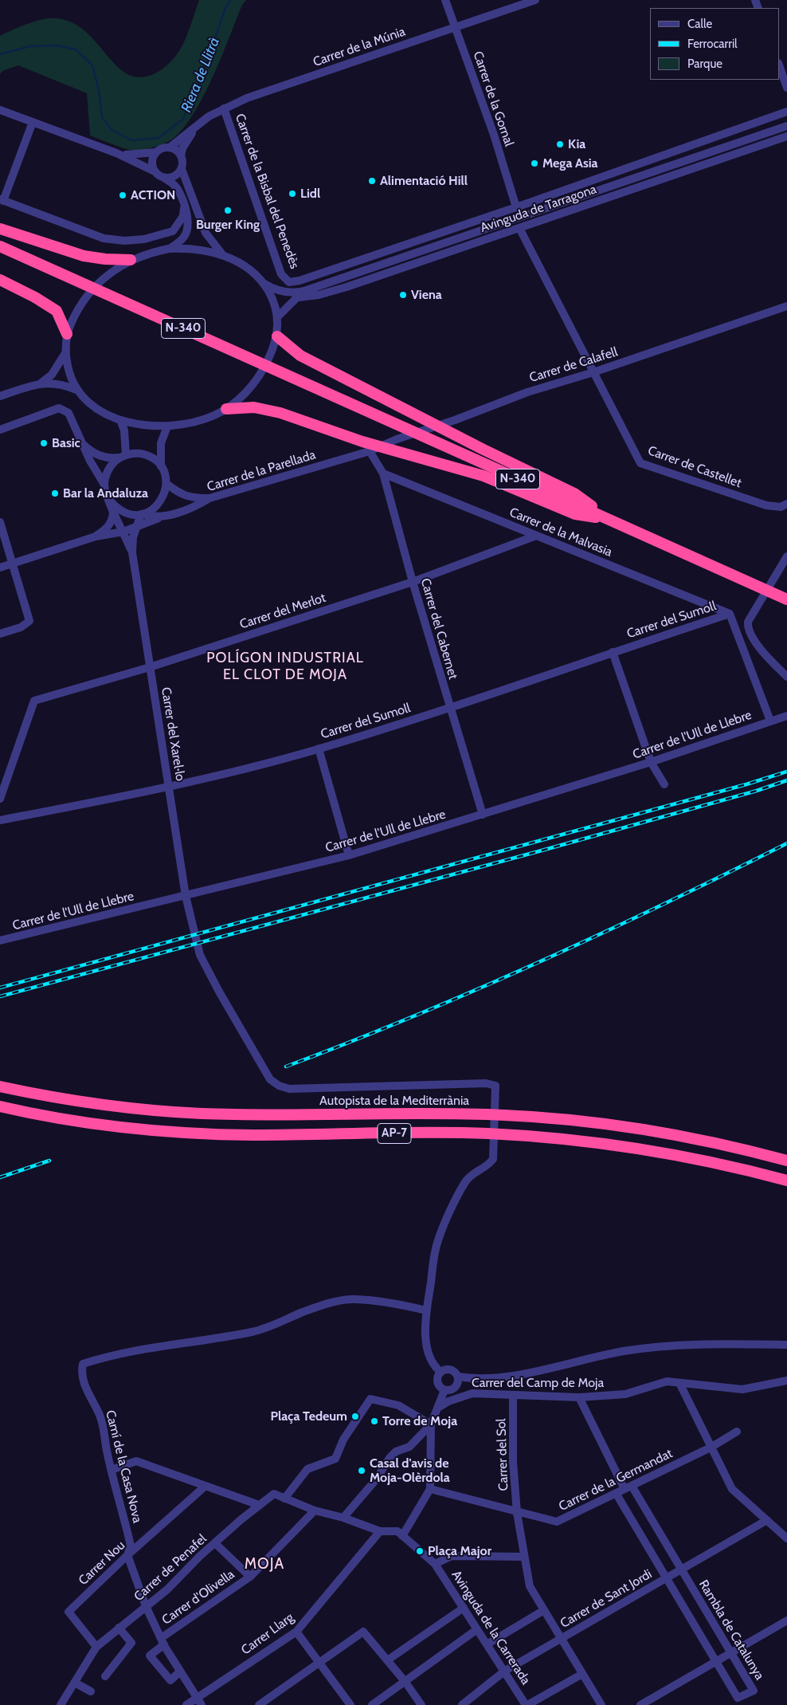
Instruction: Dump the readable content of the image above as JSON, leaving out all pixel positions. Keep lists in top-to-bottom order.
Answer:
{
  "streets": {
    "highway": ["N-340", "Autopista de la Mediterrània", "AP-7"],
    "street": [
      "Carrer de la Múnia",
      "Carrer de la Gornal",
      "Carrer de la Bisbal del Penedès",
      "Avinguda de Tarragona",
      "Carrer de Calafell",
      "Carrer de Castellet",
      "Carrer de la Parellada",
      "Carrer de la Malvasia",
      "Carrer del Merlot",
      "Carrer del Sumoll",
      "Carrer del Cabernet",
      "Carrer del Xarel·lo",
      "Carrer de l'Ull de Llebre",
      "Carrer del Camp de Moja",
      "Carrer del Sol",
      "Camí de la Casa Nova",
      "Carrer de la Germandat",
      "Carrer Nou",
      "Carrer de Penafel",
      "Carrer d'Olivella",
      "Carrer de Sant Jordi",
      "Avinguda de la Carrerada",
      "Rambla de Catalunya",
      "Carrer Llarg"
    ]
  },
  "crossings": [
    ["Carrer de la Múnia", "Carrer de la Gornal"],
    ["Carrer de la Múnia", "Carrer de la Bisbal del Penedès"],
    ["Carrer de la Gornal", "Avinguda de Tarragona"],
    ["Carrer de la Bisbal del Penedès", "Avinguda de Tarragona"],
    ["Avinguda de Tarragona", "Carrer de Castellet"],
    ["Carrer de Calafell", "Carrer de Castellet"],
    ["Carrer de Calafell", "Carrer de la Parellada"],
    ["Carrer de Calafell", "Carrer del Cabernet"],
    ["Carrer de la Parellada", "Carrer del Cabernet"],
    ["Carrer de la Malvasia", "Carrer del Merlot"],
    ["Carrer de la Malvasia", "Carrer del Sumoll"],
    ["Carrer de la Malvasia", "Carrer del Cabernet"],
    ["Carrer del Merlot", "Carrer del Cabernet"],
    ["Carrer del Merlot", "Carrer del Xarel·lo"],
    ["Carrer del Sumoll", "Carrer del Cabernet"],
    ["Carrer del Sumoll", "Carrer del Xarel·lo"],
    ["Carrer del Cabernet", "Carrer de l'Ull de Llebre"],
    ["Carrer del Xarel·lo", "Carrer de l'Ull de Llebre"],
    ["Carrer del Xarel·lo", "Camí de la Casa Nova"],
    ["Carrer del Camp de Moja", "Carrer del Sol"],
    ["Carrer del Camp de Moja", "Rambla de Catalunya"],
    ["Carrer del Sol", "Carrer de la Germandat"],
    ["Carrer del Sol", "Carrer de Sant Jordi"],
    ["Camí de la Casa Nova", "Carrer Nou"],
    ["Carrer de la Germandat", "Rambla de Catalunya"],
    ["Carrer Nou", "Carrer de Penafel"],
    ["Carrer de Sant Jordi", "Avinguda de la Carrerada"],
    ["Carrer de Sant Jordi", "Rambla de Catalunya"]
  ],
  "districts": ["POLÍGON INDUSTRIAL EL CLOT DE MOJA", "MOJA"],
  "water": ["Riera de Llitrà"],
  "places": [
    "Kia",
    "Mega Asia",
    "Alimentació Hill",
    "Lidl",
    "ACTION",
    "Burger King",
    "Viena",
    "Basic",
    "Bar la Andaluza",
    "Plaça Tedeum",
    "Torre de Moja",
    "Casal d'avis de Moja-Olèrdola",
    "Plaça Major"
  ],
  "legend": ["Calle", "Ferrocarril", "Parque"]
}
